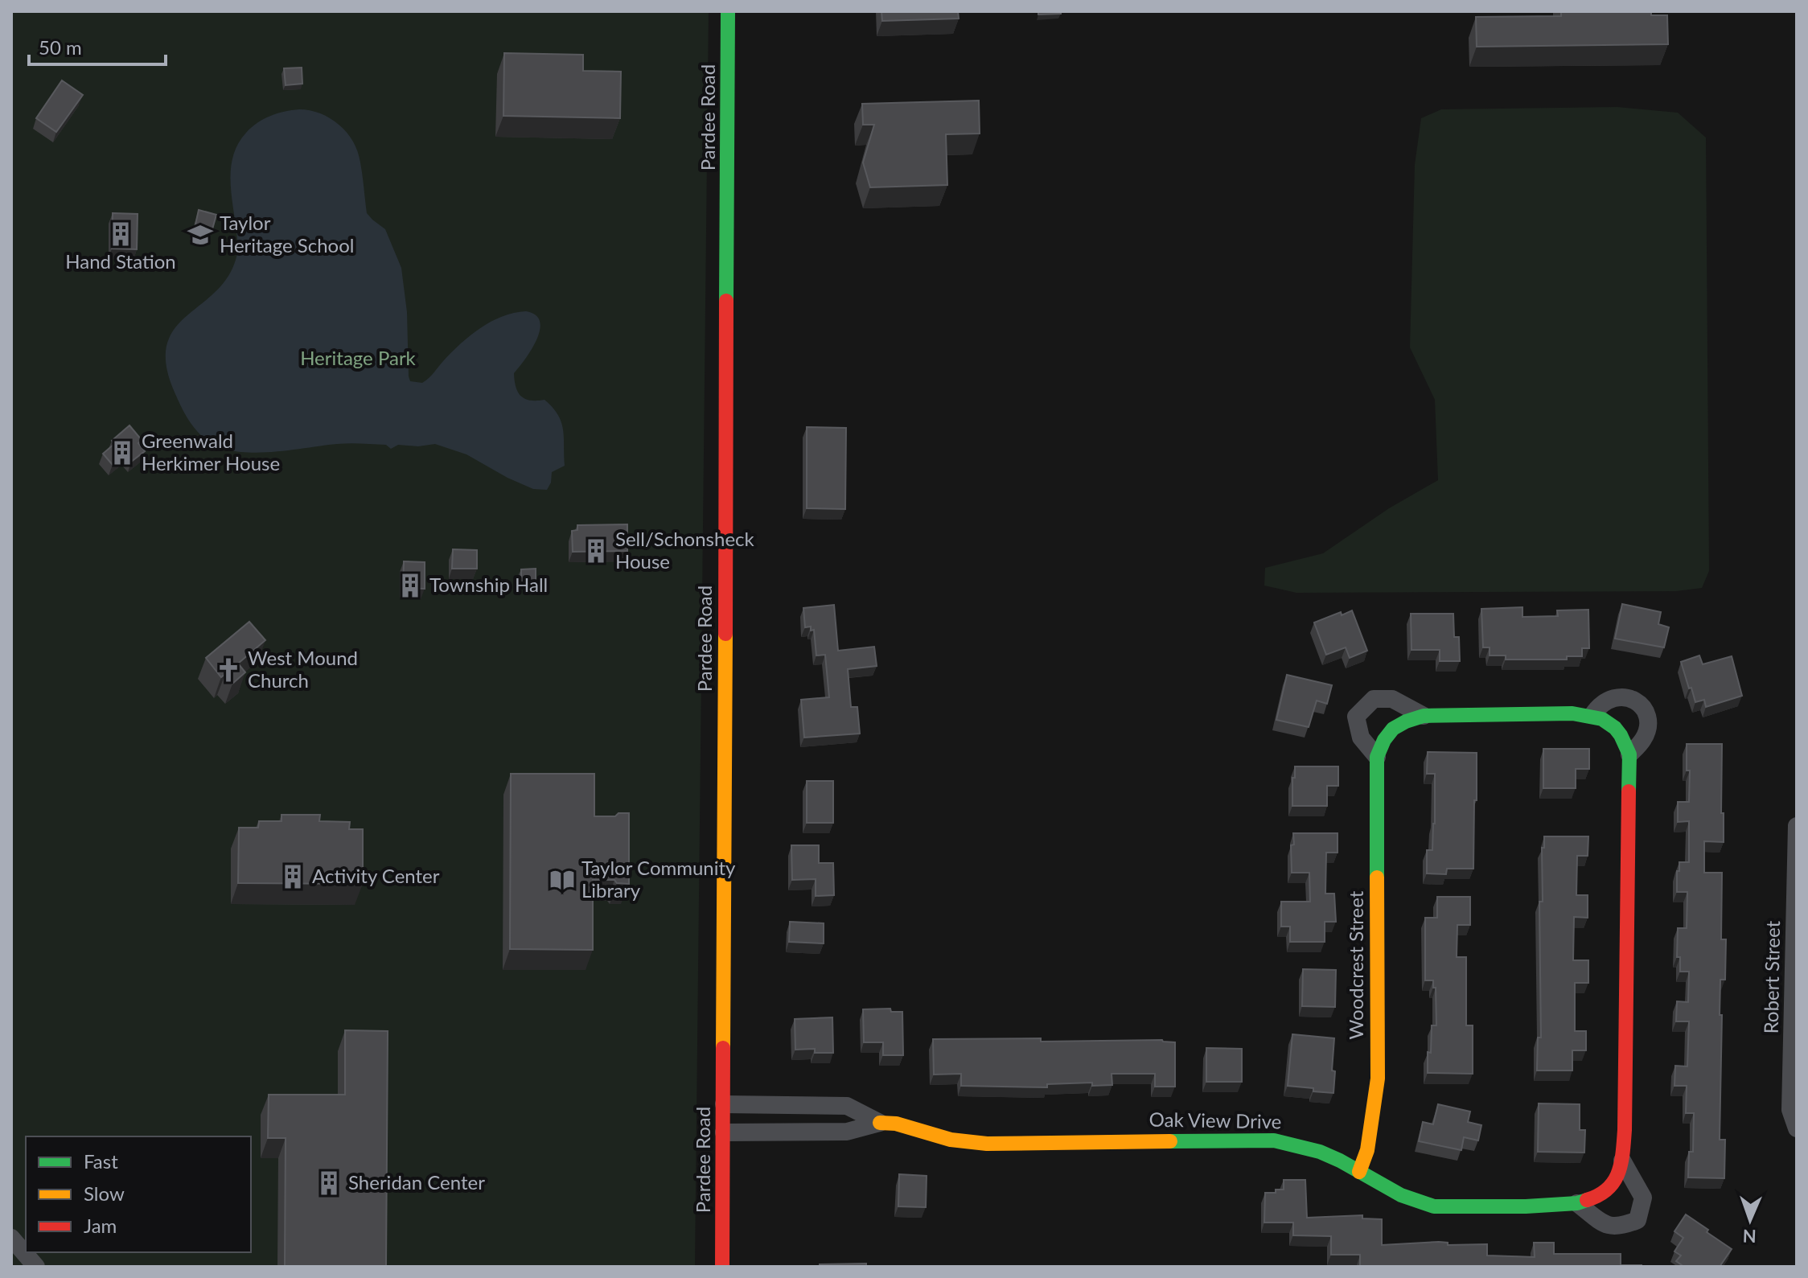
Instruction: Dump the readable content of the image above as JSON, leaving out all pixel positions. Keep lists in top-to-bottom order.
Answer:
{
  "streets": {
    "street": [
      "Pardee Road",
      "Woodcrest Street",
      "Robert Street",
      "Oak View Drive"
    ]
  },
  "crossings": [
    ["Pardee Road", "Oak View Drive"],
    ["Woodcrest Street", "Oak View Drive"]
  ],
  "parks": ["Heritage Park"],
  "places": {
    "building": [
      "Hand Station",
      "Greenwald Herkimer House",
      "Sell/Schonsheck House",
      "Township Hall",
      "Activity Center",
      "Sheridan Center"
    ],
    "school or university": ["Taylor Heritage School"],
    "church": ["West Mound Church"],
    "library": ["Taylor Community Library"]
  },
  "legend": ["Fast", "Slow", "Jam"],
  "scale_bar": "50 m",
  "north": "bottom"
}
